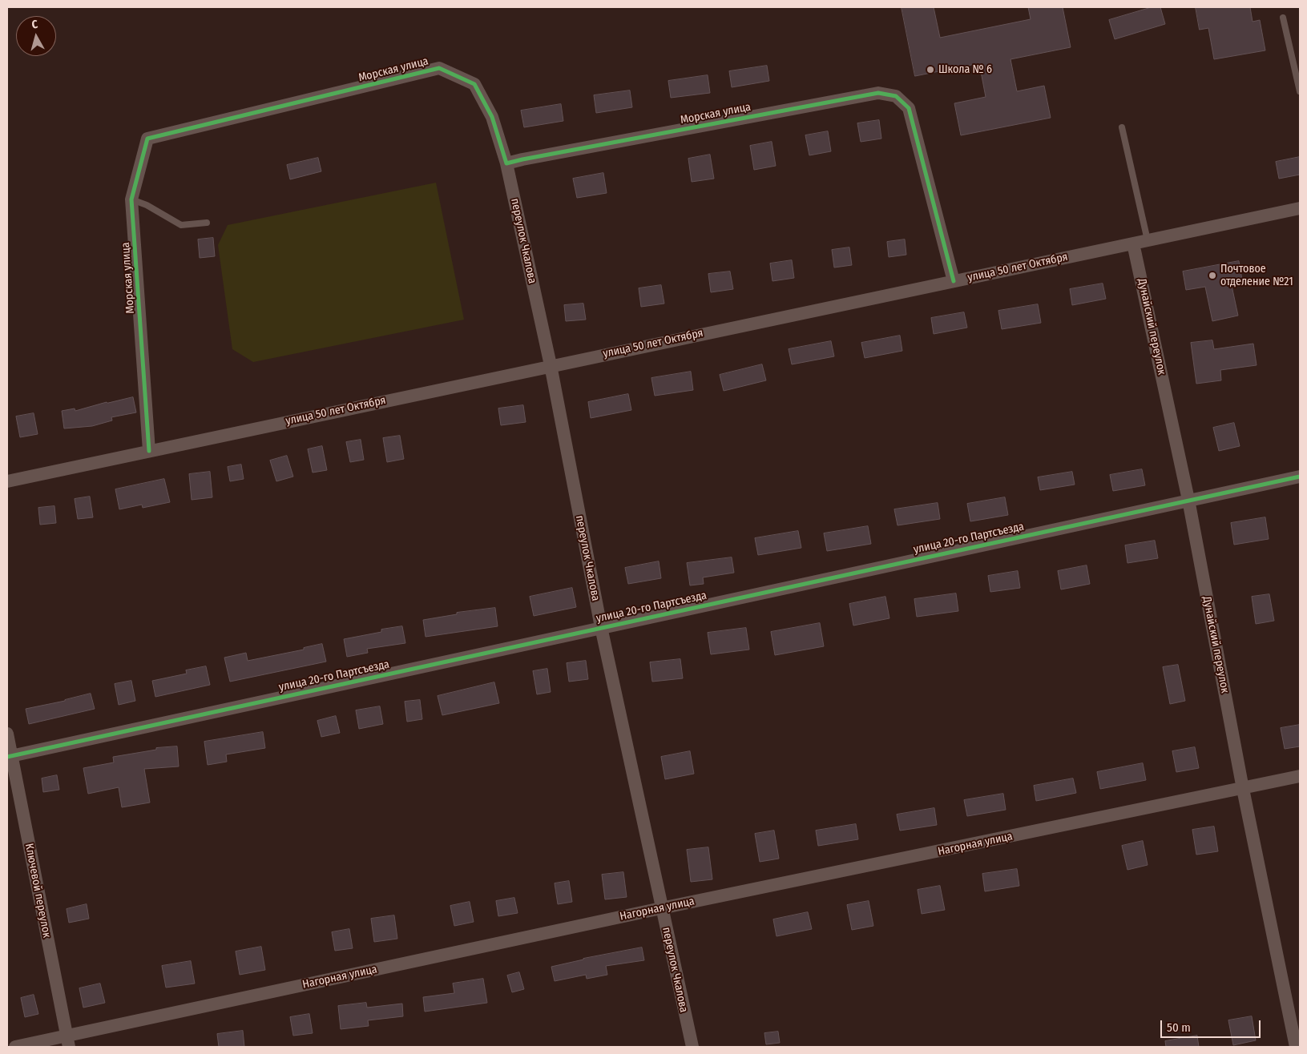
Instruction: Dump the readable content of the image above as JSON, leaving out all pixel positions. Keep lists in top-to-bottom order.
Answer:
{
  "streets": {
    "street": [
      "Морская улица",
      "переулок Чкалова",
      "улица 50 лет Октября",
      "Дунайский переулок",
      "улица 20-го Партсъезда",
      "Нагорная улица",
      "Ключевой переулок"
    ]
  },
  "crossings": [
    ["Морская улица", "переулок Чкалова"],
    ["Морская улица", "улица 50 лет Октября"],
    ["переулок Чкалова", "улица 50 лет Октября"],
    ["переулок Чкалова", "улица 20-го Партсъезда"],
    ["переулок Чкалова", "Нагорная улица"],
    ["улица 50 лет Октября", "Дунайский переулок"],
    ["Дунайский переулок", "улица 20-го Партсъезда"],
    ["Дунайский переулок", "Нагорная улица"],
    ["улица 20-го Партсъезда", "Ключевой переулок"],
    ["Нагорная улица", "Ключевой переулок"]
  ],
  "places": ["Школа № 6", "Почтовое отделение №21"],
  "scale_bar": "50 m",
  "north": "top"
}
